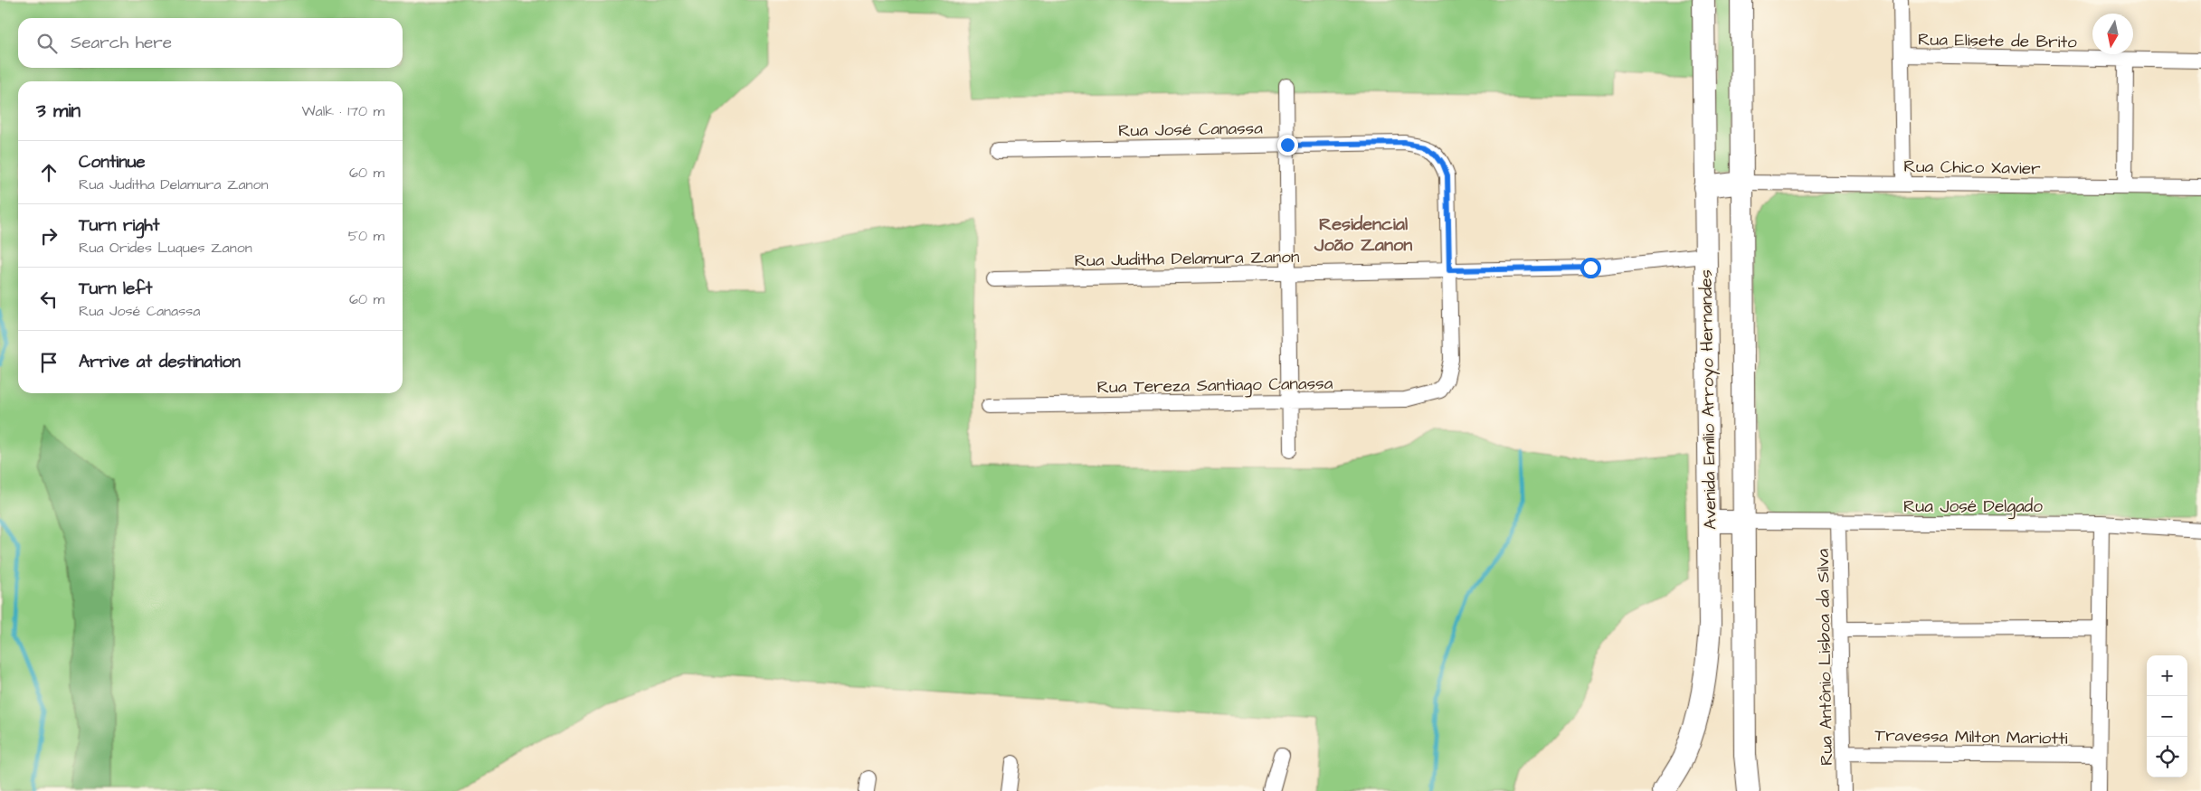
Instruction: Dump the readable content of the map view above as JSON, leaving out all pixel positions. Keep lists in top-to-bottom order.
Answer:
{
  "streets": {
    "main road": ["Avenida Emílio Arroyo Hernandes"],
    "street": [
      "Rua Elisete de Brito",
      "Rua José Canassa",
      "Rua Chico Xavier",
      "Rua Juditha Delamura Zanon",
      "Rua Tereza Santiago Canassa",
      "Rua José Delgado",
      "Rua Antônio Lisboa da Silva",
      "Travessa Milton Mariotti"
    ]
  },
  "crossings": [
    ["Rua José Canassa", "Rua Juditha Delamura Zanon"],
    ["Rua José Canassa", "Rua Tereza Santiago Canassa"],
    ["Rua Chico Xavier", "Avenida Emílio Arroyo Hernandes"],
    ["Rua Juditha Delamura Zanon", "Rua Tereza Santiago Canassa"],
    ["Rua Juditha Delamura Zanon", "Avenida Emílio Arroyo Hernandes"],
    ["Avenida Emílio Arroyo Hernandes", "Rua José Delgado"],
    ["Rua José Delgado", "Rua Antônio Lisboa da Silva"],
    ["Rua Antônio Lisboa da Silva", "Travessa Milton Mariotti"]
  ],
  "districts": ["Residencial João Zanon"],
  "north": "bottom",
  "page": {
    "search": "Search here",
    "heading": ["3 min", "Walk · 170 m"],
    "list": [
      ["Continue", "Rua Juditha Delamura Zanon", "60 m"],
      ["Turn right", "Rua Orides Luques Zanon", "50 m"],
      ["Turn left", "Rua José Canassa", "60 m"],
      "Arrive at destination"
    ],
    "map_buttons": ["+", "−"]
  }
}
